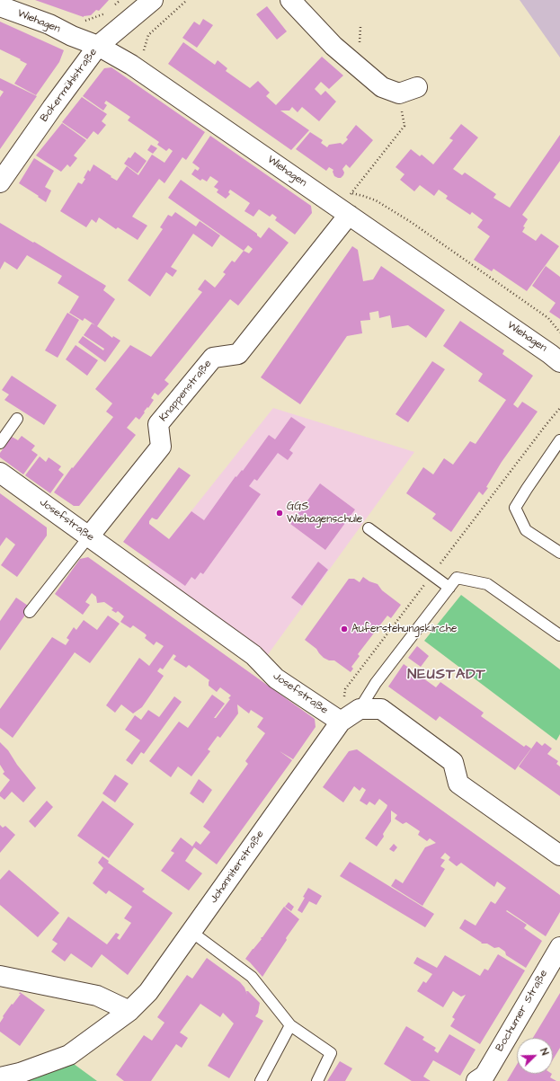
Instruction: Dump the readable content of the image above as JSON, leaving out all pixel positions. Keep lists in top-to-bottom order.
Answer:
{
  "streets": {
    "street": [
      "Wiehagen",
      "Bokermühlstraße",
      "Knappenstraße",
      "Josefstraße",
      "Johanniterstraße",
      "Bochumer Straße"
    ]
  },
  "crossings": [
    ["Wiehagen", "Bokermühlstraße"],
    ["Wiehagen", "Knappenstraße"],
    ["Knappenstraße", "Josefstraße"],
    ["Josefstraße", "Johanniterstraße"]
  ],
  "districts": ["NEUSTADT"],
  "places": ["GGS Wiehagenschule", "Auferstehungskirche"],
  "north": "top right"
}
